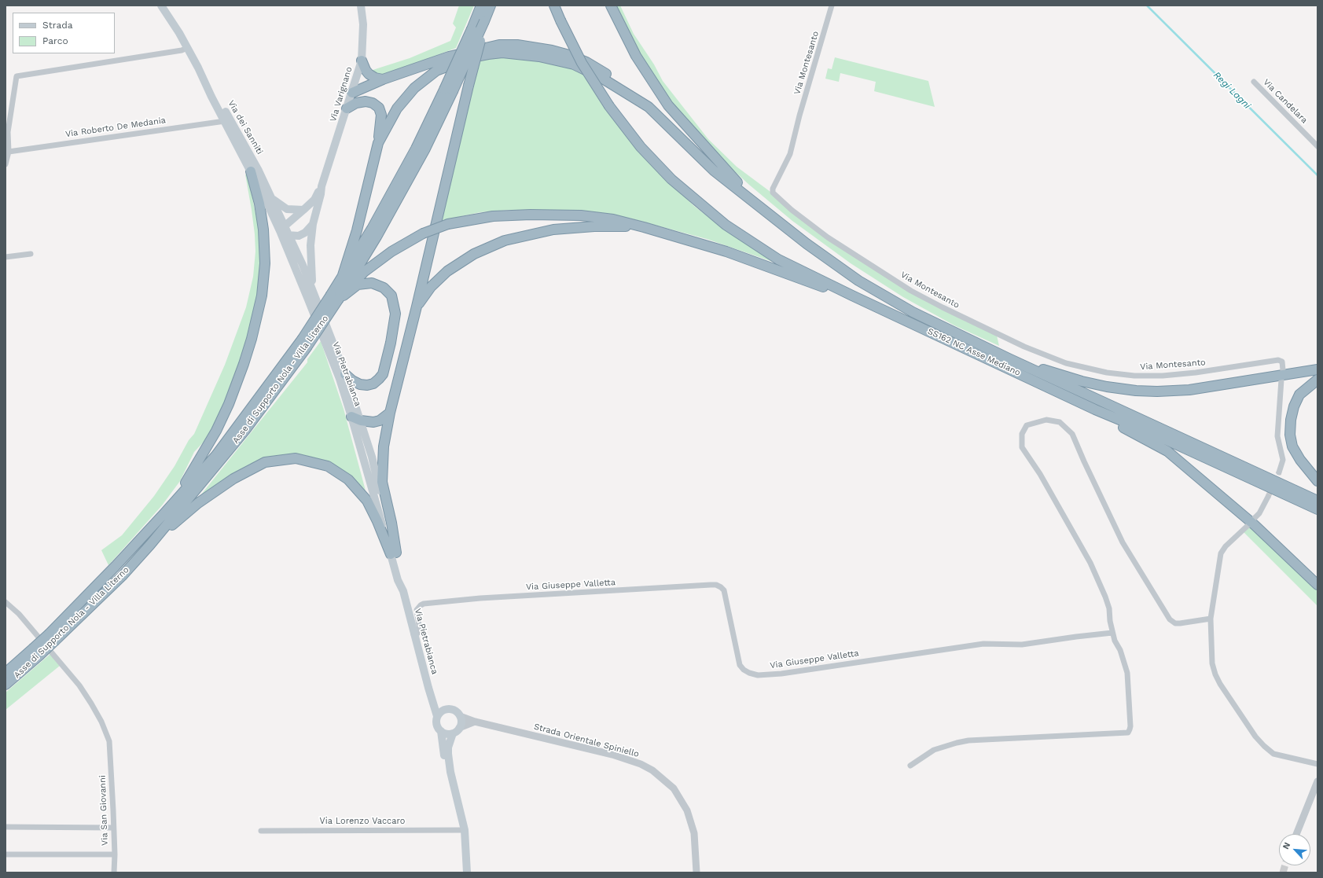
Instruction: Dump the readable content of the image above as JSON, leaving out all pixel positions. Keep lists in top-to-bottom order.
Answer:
{
  "streets": {
    "highway": ["SS162 NC Asse Mediano", "Asse di Supporto Nola - Villa Literno"],
    "main road": ["Via Varignano", "Via dei Sanniti", "Via Pietrabianca"],
    "street": [
      "Via Montesanto",
      "Via Candelara",
      "Via Roberto De Medania",
      "Via Giuseppe Valletta",
      "Strada Orientale Spiniello",
      "Via San Giovanni",
      "Via Lorenzo Vaccaro"
    ]
  },
  "crossings": [
    ["Via Varignano", "Via Pietrabianca"],
    ["Via Roberto De Medania", "Via dei Sanniti"],
    ["Via dei Sanniti", "Via Pietrabianca"],
    ["Via Pietrabianca", "Via Giuseppe Valletta"],
    ["Via Pietrabianca", "Strada Orientale Spiniello"],
    ["Via Pietrabianca", "Via Lorenzo Vaccaro"]
  ],
  "water": ["Regi Lagni"],
  "legend": ["Strada", "Parco"],
  "north": "top left"
}
